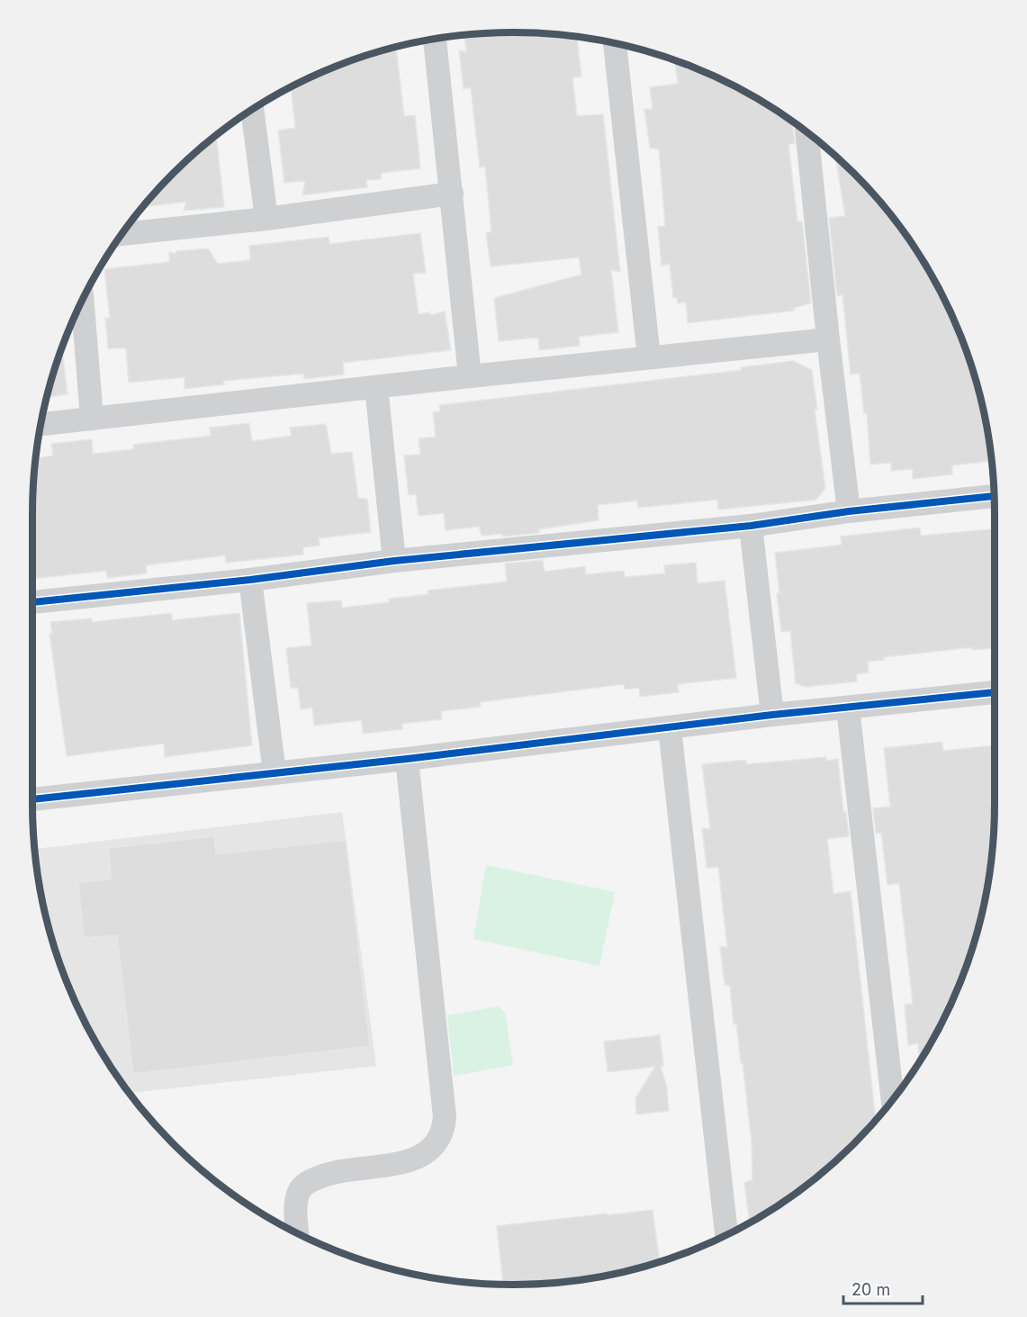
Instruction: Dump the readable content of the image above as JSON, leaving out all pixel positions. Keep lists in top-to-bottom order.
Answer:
{
  "scale_bar": "20 m"
}
